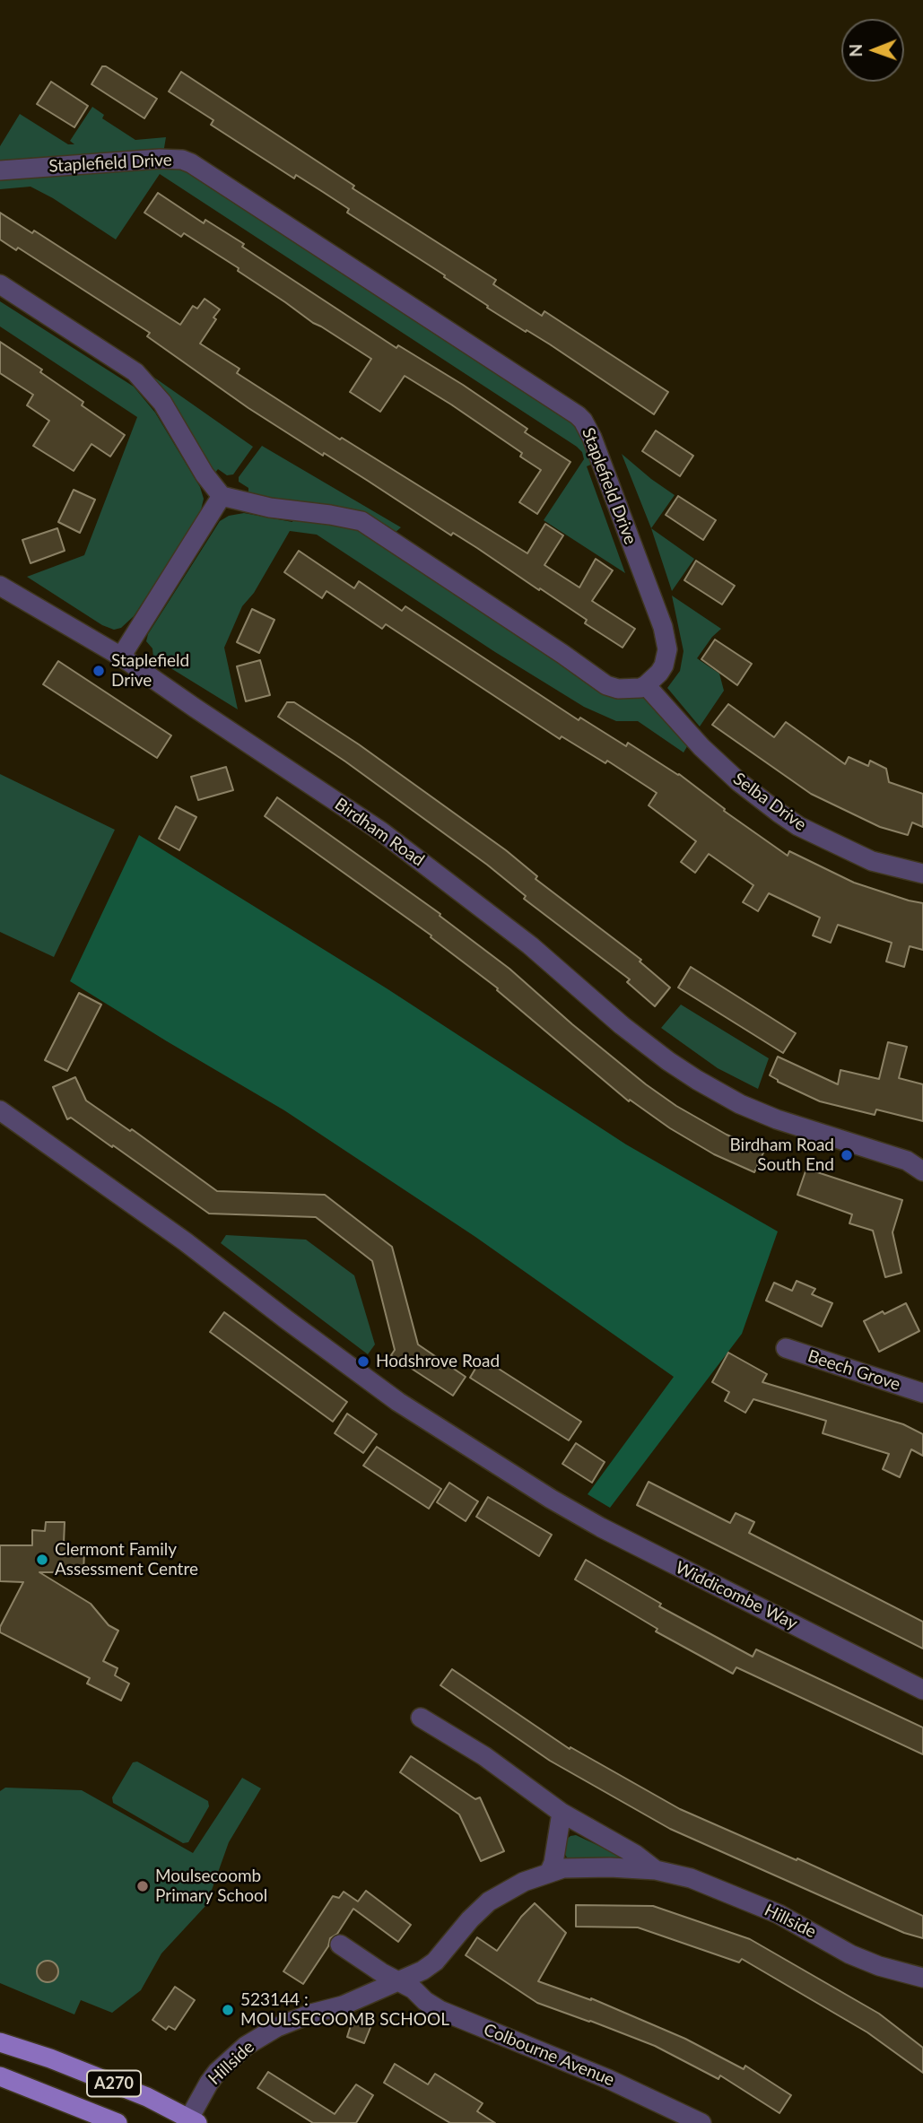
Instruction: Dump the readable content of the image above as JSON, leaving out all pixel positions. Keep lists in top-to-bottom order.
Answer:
{
  "streets": {
    "main road": ["A270"],
    "street": [
      "Staplefield Drive",
      "Selba Drive",
      "Birdham Road",
      "Beech Grove",
      "Widdicombe Way",
      "Hillside",
      "Colbourne Avenue"
    ]
  },
  "crossings": [
    ["Staplefield Drive", "Selba Drive"],
    ["Hillside", "Colbourne Avenue"],
    ["Hillside", "A270"]
  ],
  "places": [
    "Staplefield Drive",
    "Birdham Road South End",
    "Hodshrove Road",
    "Clermont Family Assessment Centre",
    "Moulsecoomb Primary School",
    "523144 : MOULSECOOMB SCHOOL"
  ],
  "north": "left"
}
